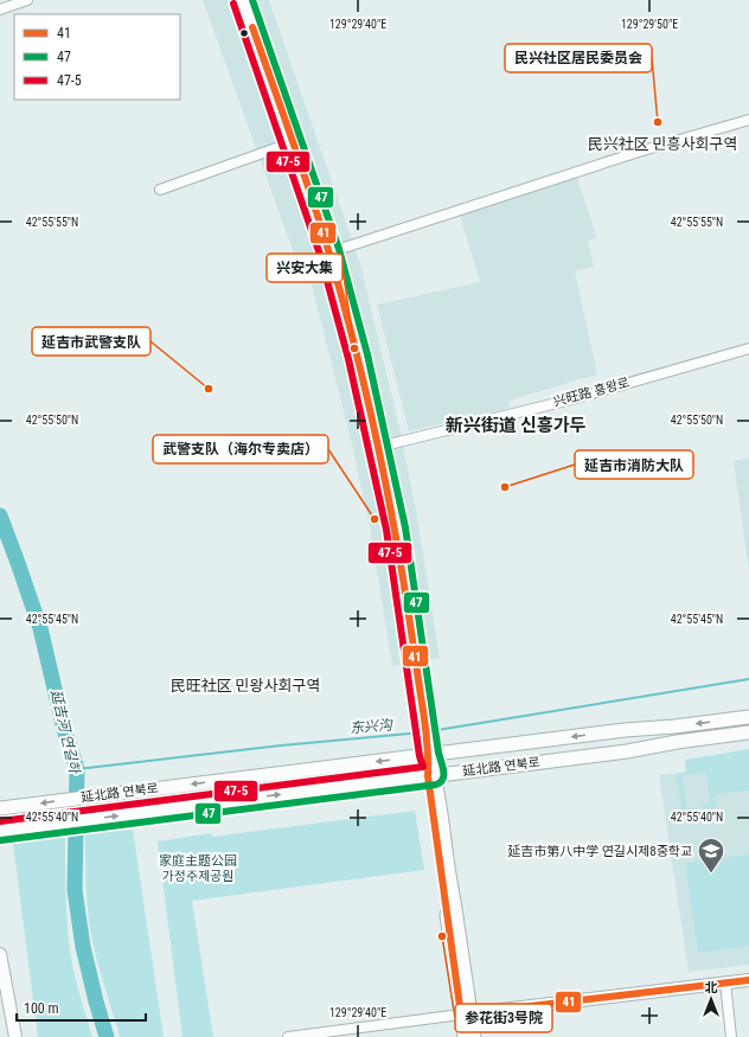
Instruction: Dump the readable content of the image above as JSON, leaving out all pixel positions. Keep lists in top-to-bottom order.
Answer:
{
  "streets": {
    "main road": ["延北路 연북로"],
    "street": ["兴旺路 흥왕로"]
  },
  "districts": ["民兴社区 민흥사회구역", "新兴街道 신흥가두", "民旺社区 민왕사회구역"],
  "water": ["东兴沟", "延吉河 연길하"],
  "parks": ["家庭主题公园 가정주제공원"],
  "places": {
    "other": [
      "民兴社区居民委员会",
      "兴安大集",
      "延吉市武警支队",
      "延吉市消防大队",
      "武警支队（海尔专卖店）",
      "参花街3号院"
    ],
    "school or university": ["延吉市第八中学 연길시제8중학교"]
  },
  "lines": ["transit line 47", "transit line 47-5", "transit line 41"],
  "legend": ["41", "47", "47-5"],
  "scale_bar": "100 m",
  "north": "top",
  "coordinates": [
    "129°29'40\"E",
    "129°29'50\"E",
    "42°55'55\"N",
    "42°55'50\"N",
    "42°55'45\"N",
    "42°55'40\"N"
  ]
}
